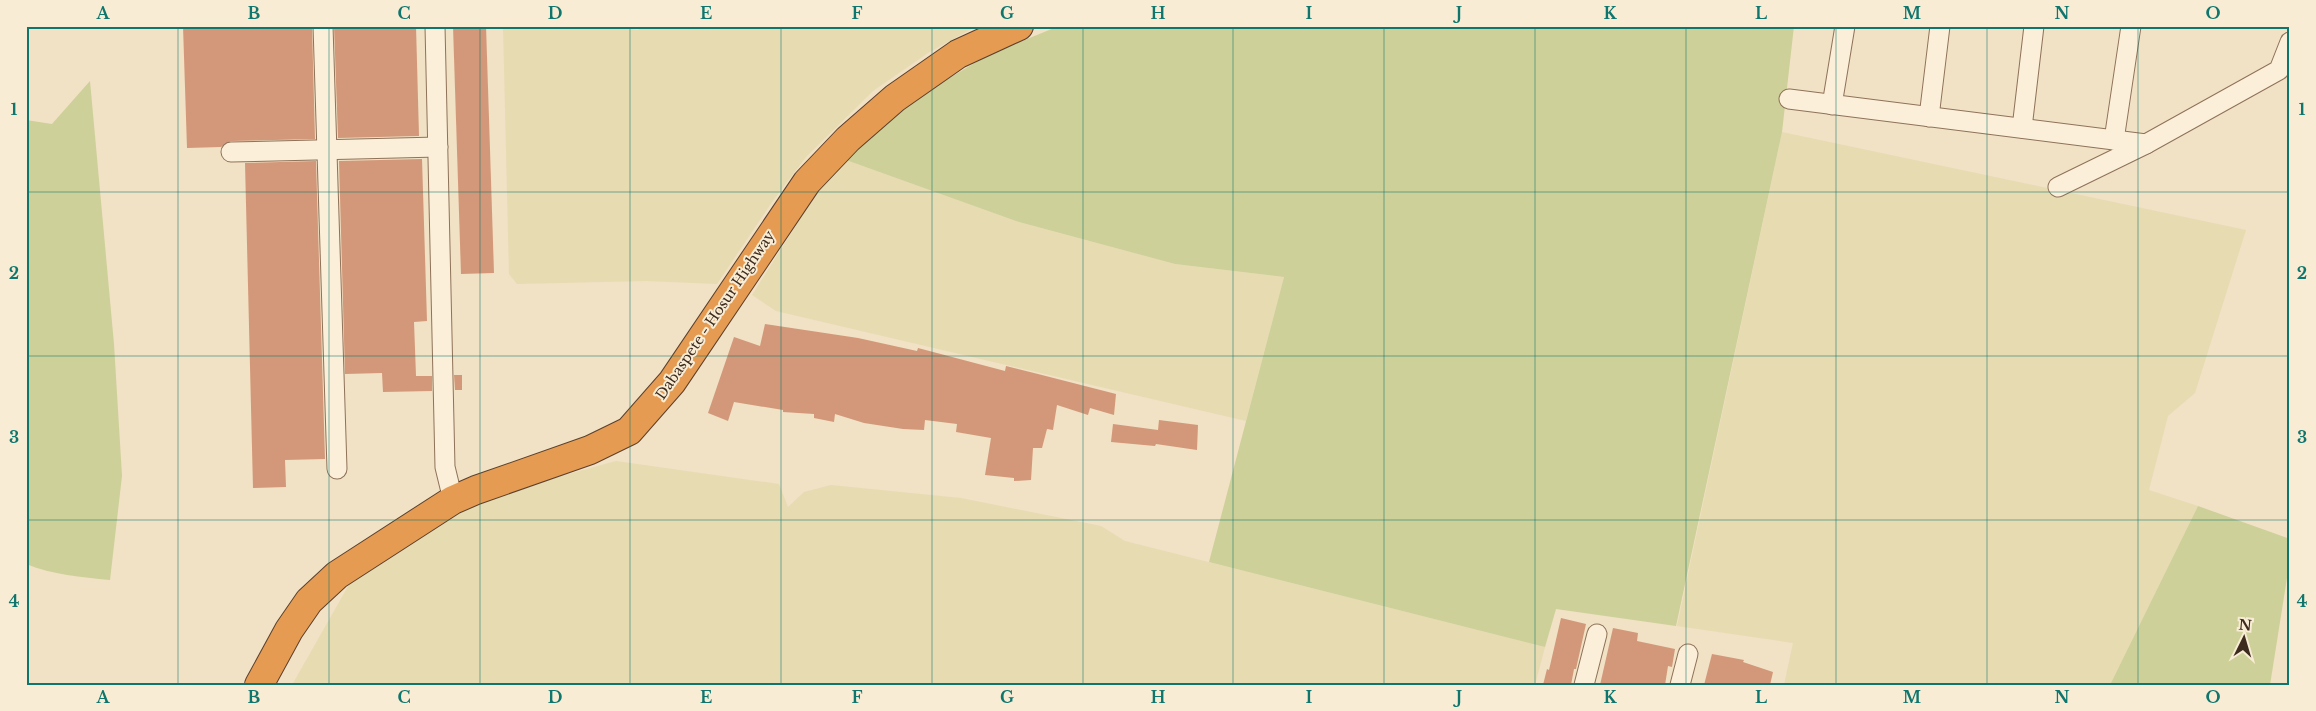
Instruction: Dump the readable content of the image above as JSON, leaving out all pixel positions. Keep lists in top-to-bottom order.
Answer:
{
  "streets": {
    "highway": ["Dabaspete - Hosur Highway"]
  },
  "north": "top",
  "grid": {
    "columns": [
      "A",
      "B",
      "C",
      "D",
      "E",
      "F",
      "G",
      "H",
      "I",
      "J",
      "K",
      "L",
      "M",
      "N",
      "O"
    ],
    "rows": [
      "1",
      "2",
      "3",
      "4"
    ]
  }
}
